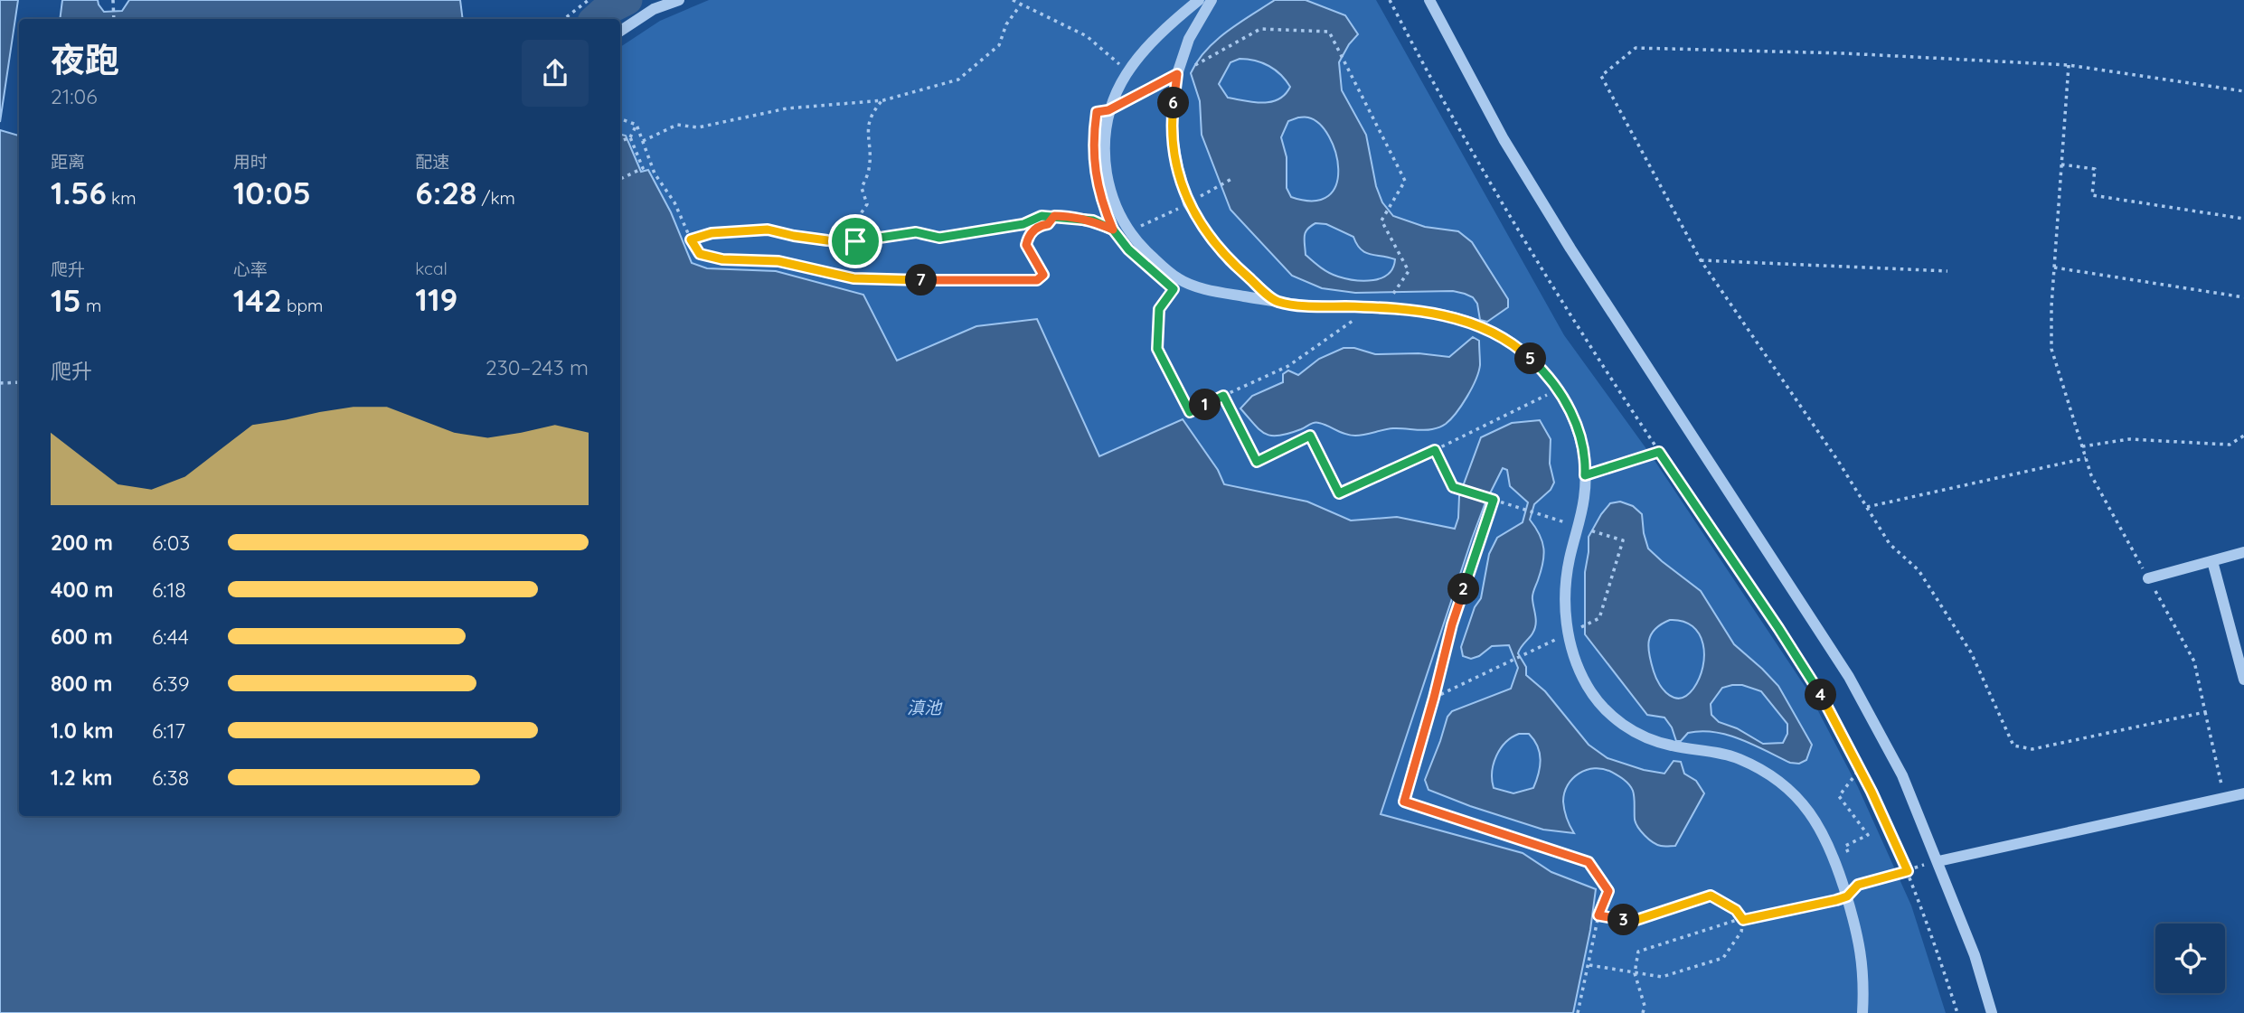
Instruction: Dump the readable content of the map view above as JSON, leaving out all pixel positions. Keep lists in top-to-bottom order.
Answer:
{
  "water": ["滇池"],
  "page": {
    "heading": ["夜跑", "21:06"],
    "pins": [
      "6",
      "7",
      "5",
      "1",
      "2",
      "4",
      "3"
    ],
    "stats": [
      ["距离", "1.56 km"],
      ["用时", "10:05"],
      ["配速", "6:28 /km"],
      ["爬升", "15 m"],
      ["心率", "142 bpm"],
      ["kcal", "119"]
    ],
    "chart": ["爬升", "230–243 m"],
    "list": [
      {
        "name": "200 m",
        "note": "6:03"
      },
      {
        "name": "400 m",
        "note": "6:18"
      },
      {
        "name": "600 m",
        "note": "6:44"
      },
      {
        "name": "800 m",
        "note": "6:39"
      },
      {
        "name": "1.0 km",
        "note": "6:17"
      },
      {
        "name": "1.2 km",
        "note": "6:38"
      }
    ]
  }
}
